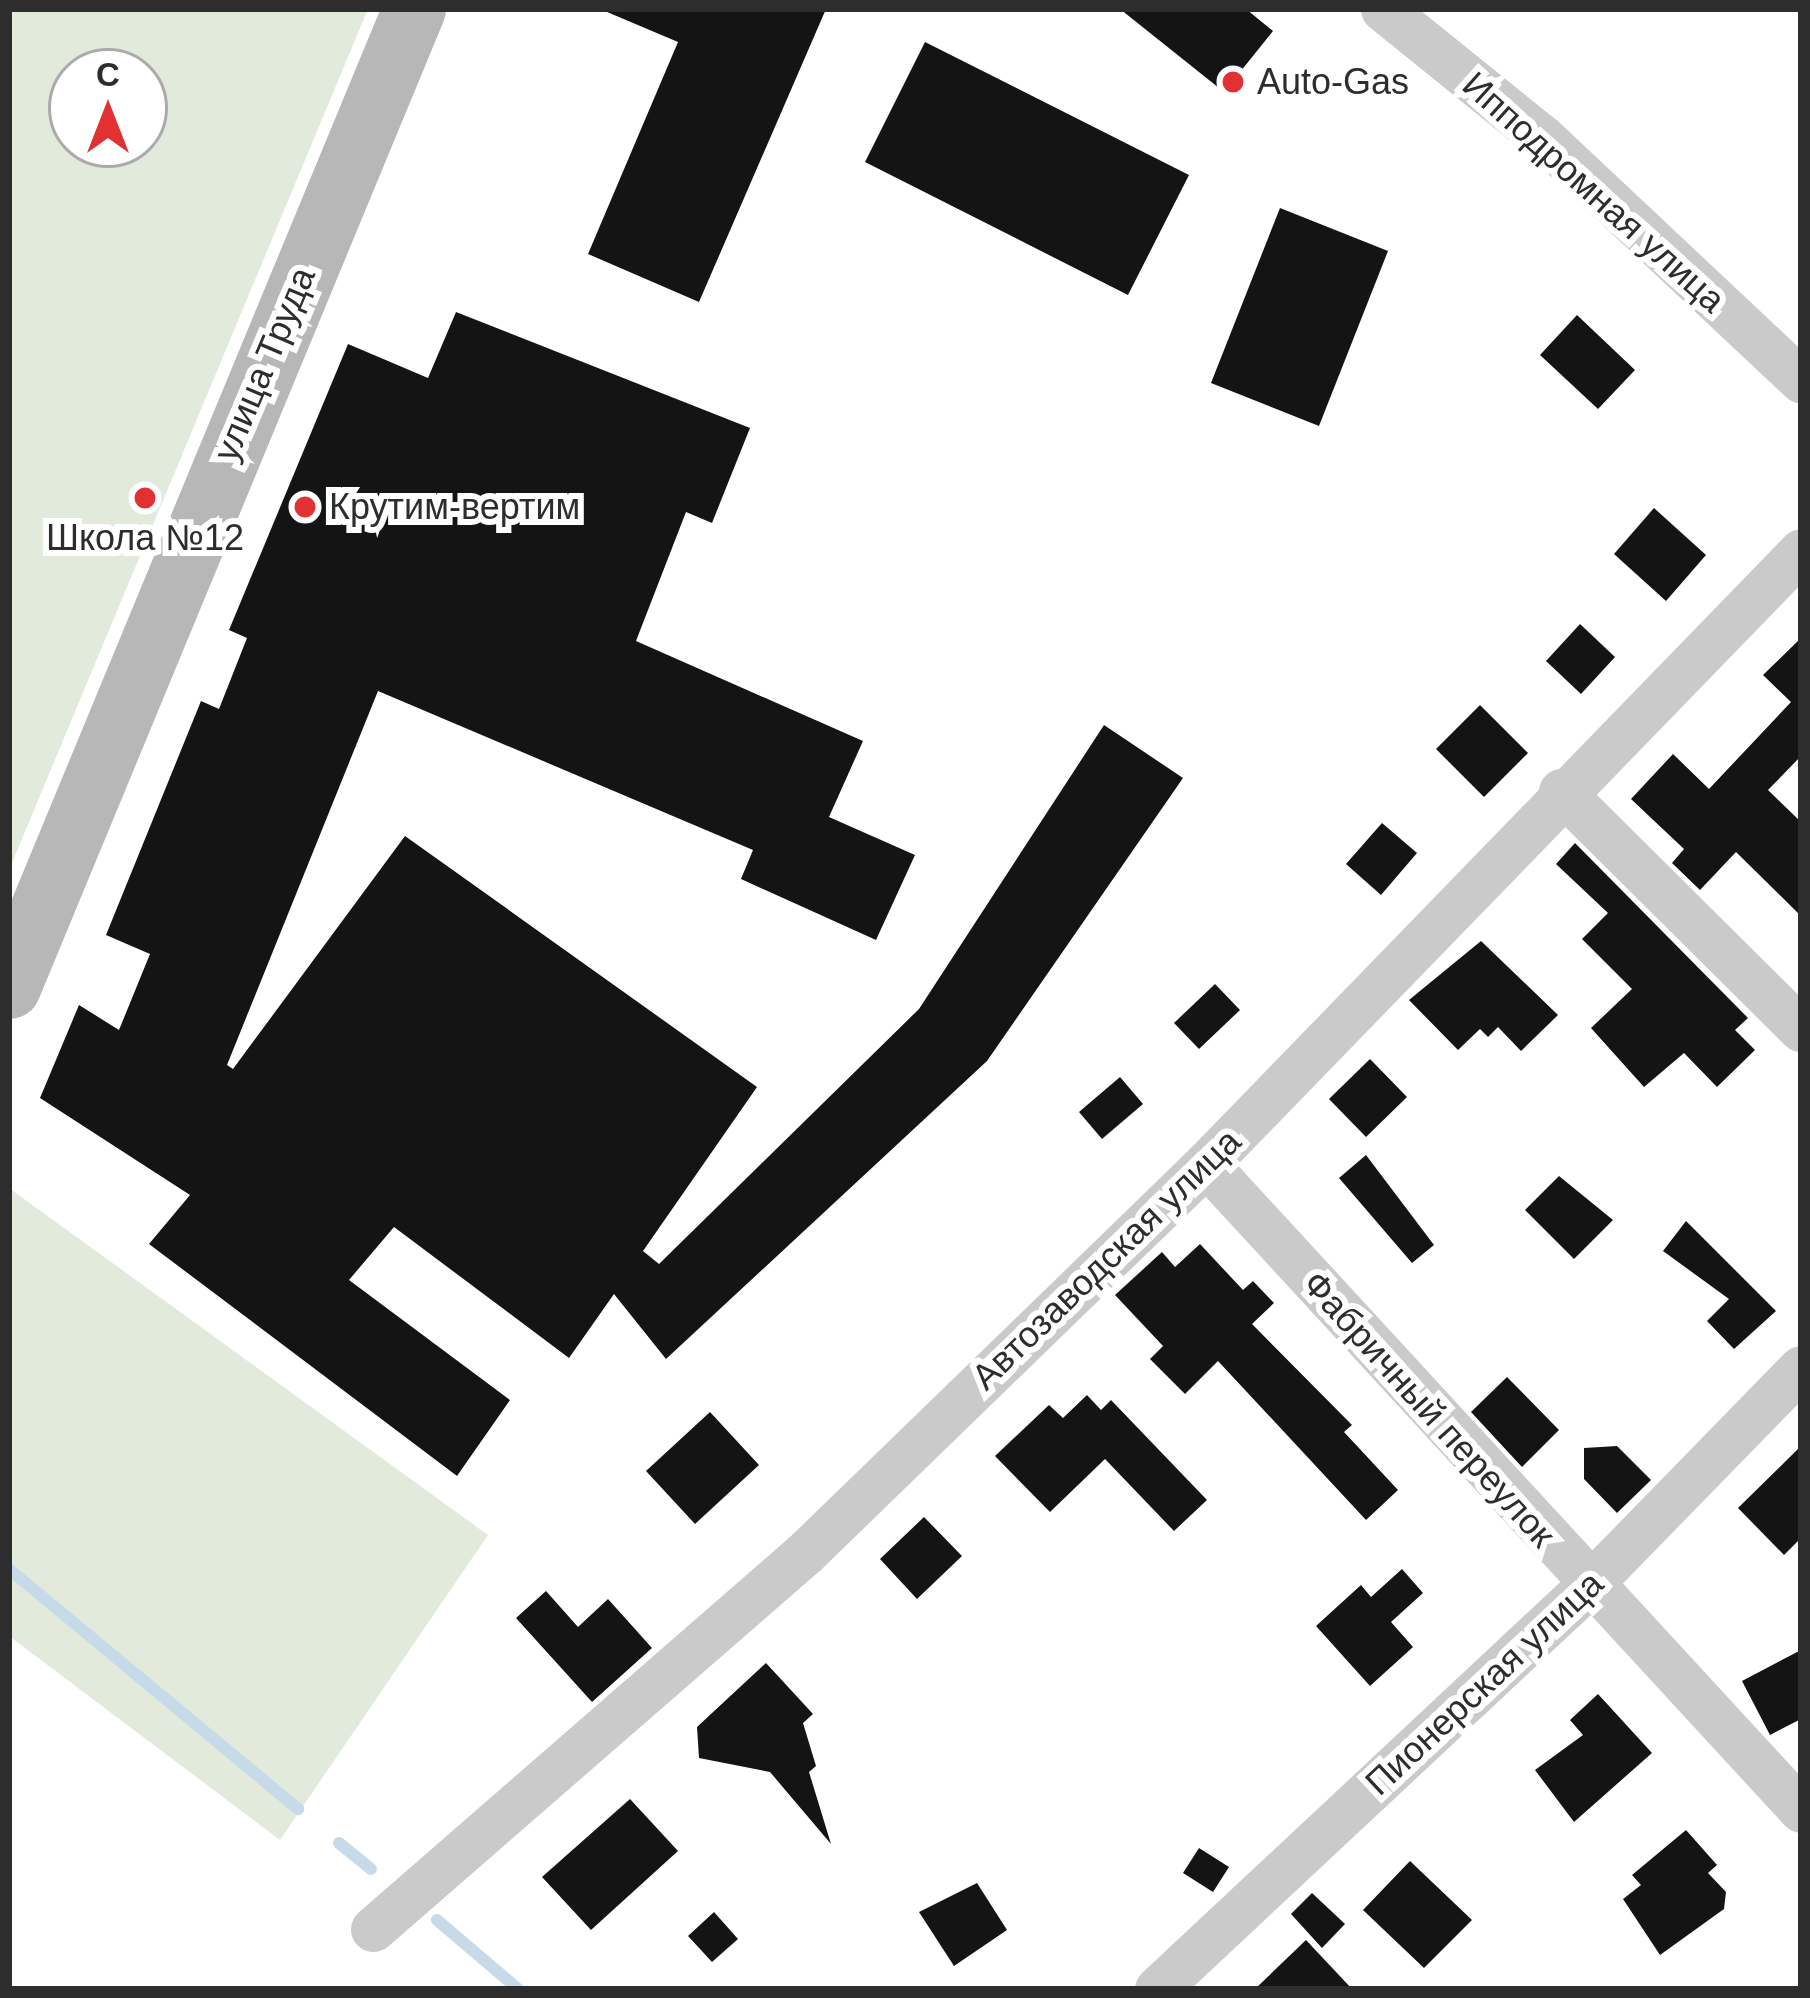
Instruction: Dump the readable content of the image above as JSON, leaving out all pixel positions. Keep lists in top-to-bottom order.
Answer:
{
  "streets": {
    "main road": ["улица Труда"],
    "street": [
      "Ипподромная улица",
      "Автозаводская улица",
      "Фабричный переулок",
      "Пионерская улица"
    ]
  },
  "crossings": [
    ["Автозаводская улица", "Фабричный переулок"],
    ["Фабричный переулок", "Пионерская улица"]
  ],
  "places": ["Auto-Gas", "Школа №12", "Крутим-вертим"],
  "north": "top"
}
